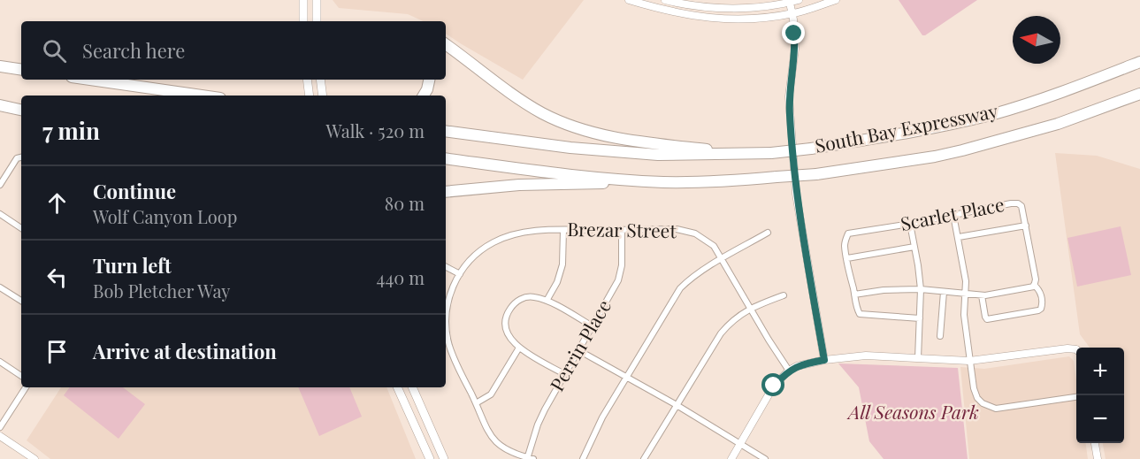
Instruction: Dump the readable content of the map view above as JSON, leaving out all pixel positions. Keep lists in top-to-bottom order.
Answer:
{
  "streets": {
    "highway": ["South Bay Expressway"],
    "street": ["Scarlet Place", "Brezar Street", "Perrin Place"]
  },
  "crossings": [
    ["Brezar Street", "Perrin Place"]
  ],
  "parks": ["All Seasons Park"],
  "north": "left",
  "page": {
    "search": "Search here",
    "heading": ["7 min", "Walk · 520 m"],
    "list": [
      ["Continue", "Wolf Canyon Loop", "80 m"],
      ["Turn left", "Bob Pletcher Way", "440 m"],
      "Arrive at destination"
    ],
    "map_buttons": ["+", "−"]
  }
}
